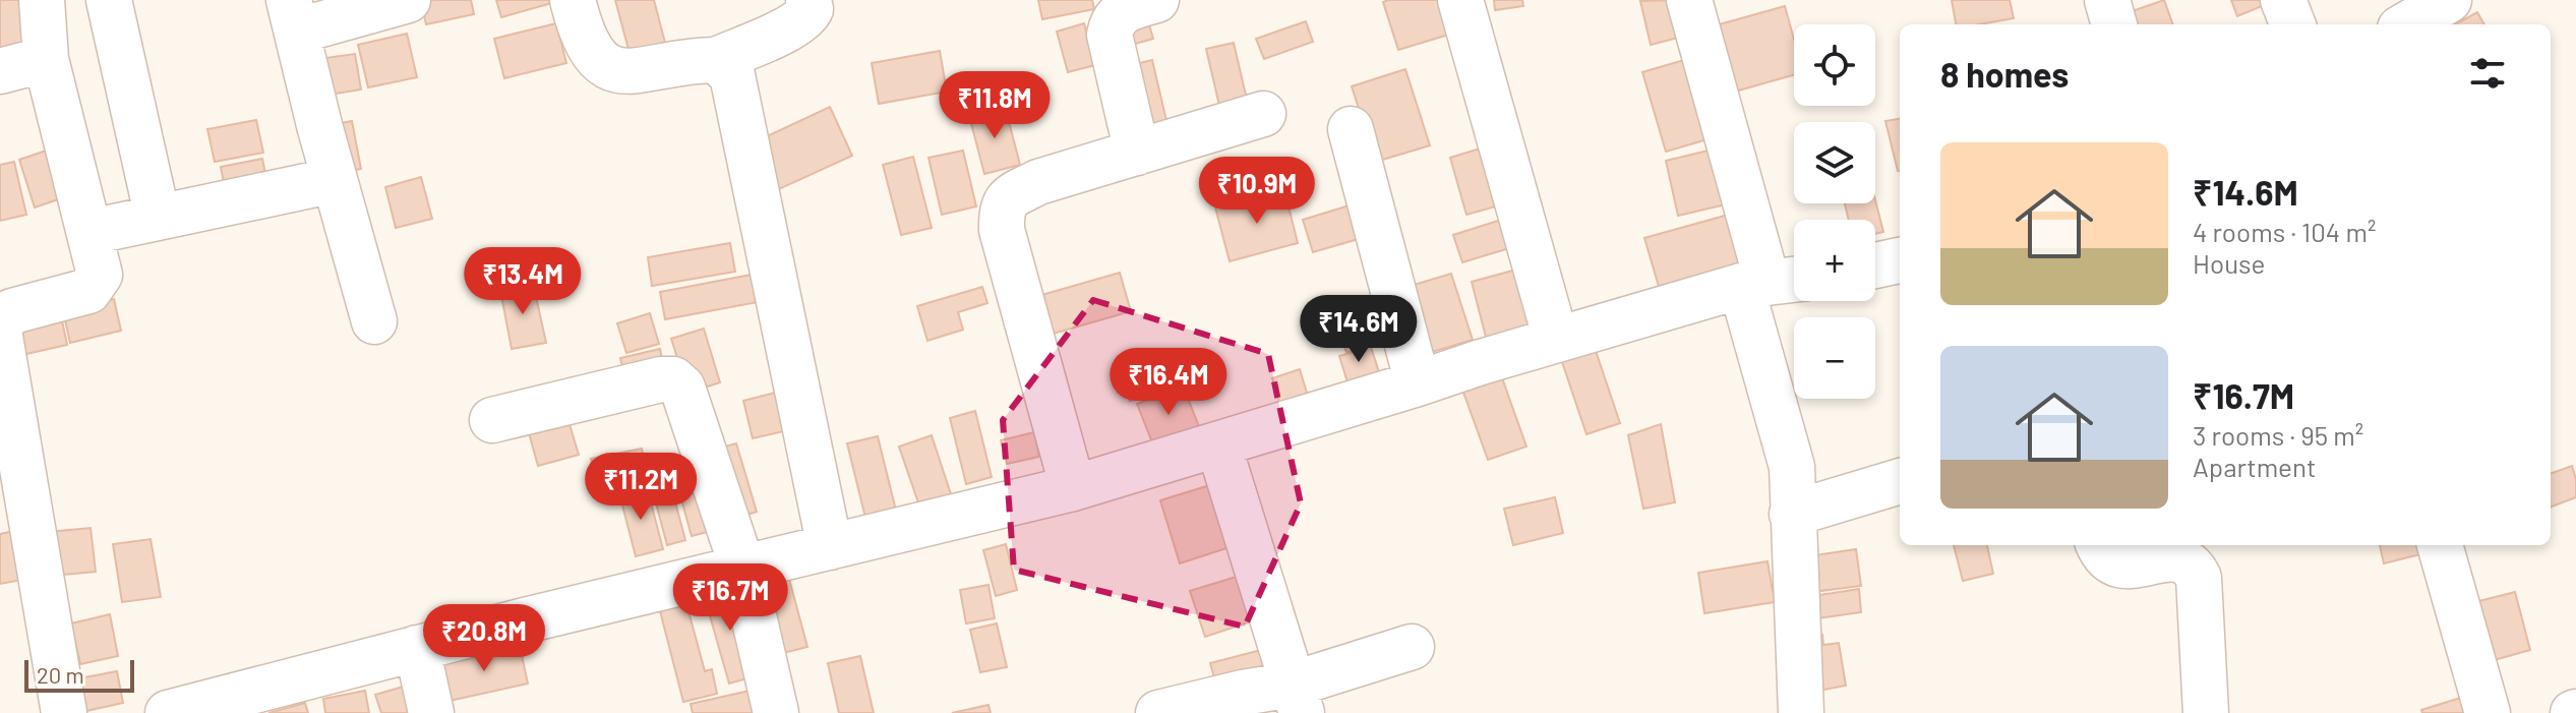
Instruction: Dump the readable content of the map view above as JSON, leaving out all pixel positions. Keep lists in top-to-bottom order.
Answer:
{
  "scale_bar": "20 m",
  "page": {
    "map_buttons": ["+", "−"],
    "heading": "8 homes",
    "price": [
      "₹11.8M",
      "₹10.9M",
      "₹13.4M",
      "₹14.6M",
      "₹16.4M",
      "₹11.2M",
      "₹16.7M",
      "₹20.8M"
    ],
    "list": [
      {
        "name": "₹14.6M",
        "note": "4 rooms · 104 m² · House"
      },
      {
        "name": "₹16.7M",
        "note": "3 rooms · 95 m² · Apartment"
      }
    ],
    "scale": "20 m"
  }
}
